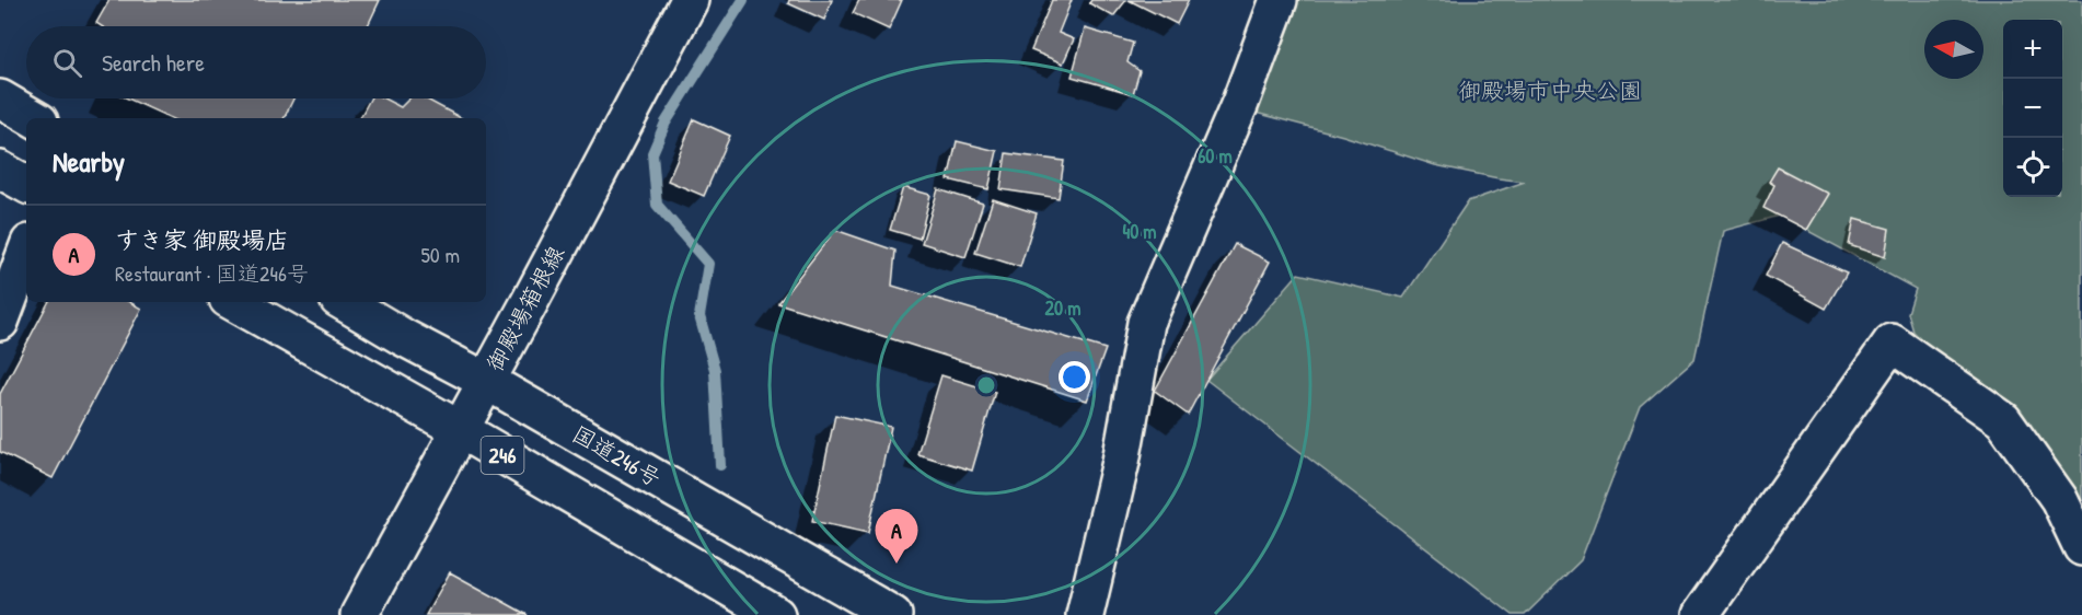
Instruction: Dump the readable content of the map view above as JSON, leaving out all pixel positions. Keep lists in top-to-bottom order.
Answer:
{
  "streets": {
    "main road": ["御殿場箱根線", "246", "国道246号"]
  },
  "crossings": [
    ["御殿場箱根線", "246"],
    ["御殿場箱根線", "国道246号"]
  ],
  "parks": ["御殿場市中央公園"],
  "north": "left",
  "page": {
    "map_buttons": ["+", "−"],
    "search": "Search here",
    "heading": "Nearby",
    "list": [
      {
        "mark": "A",
        "name": "すき家 御殿場店",
        "note": "Restaurant · 国道246号",
        "value": "50 m"
      }
    ],
    "pins": "A"
  },
  "rings": ["60 m", "40 m", "20 m"]
}
